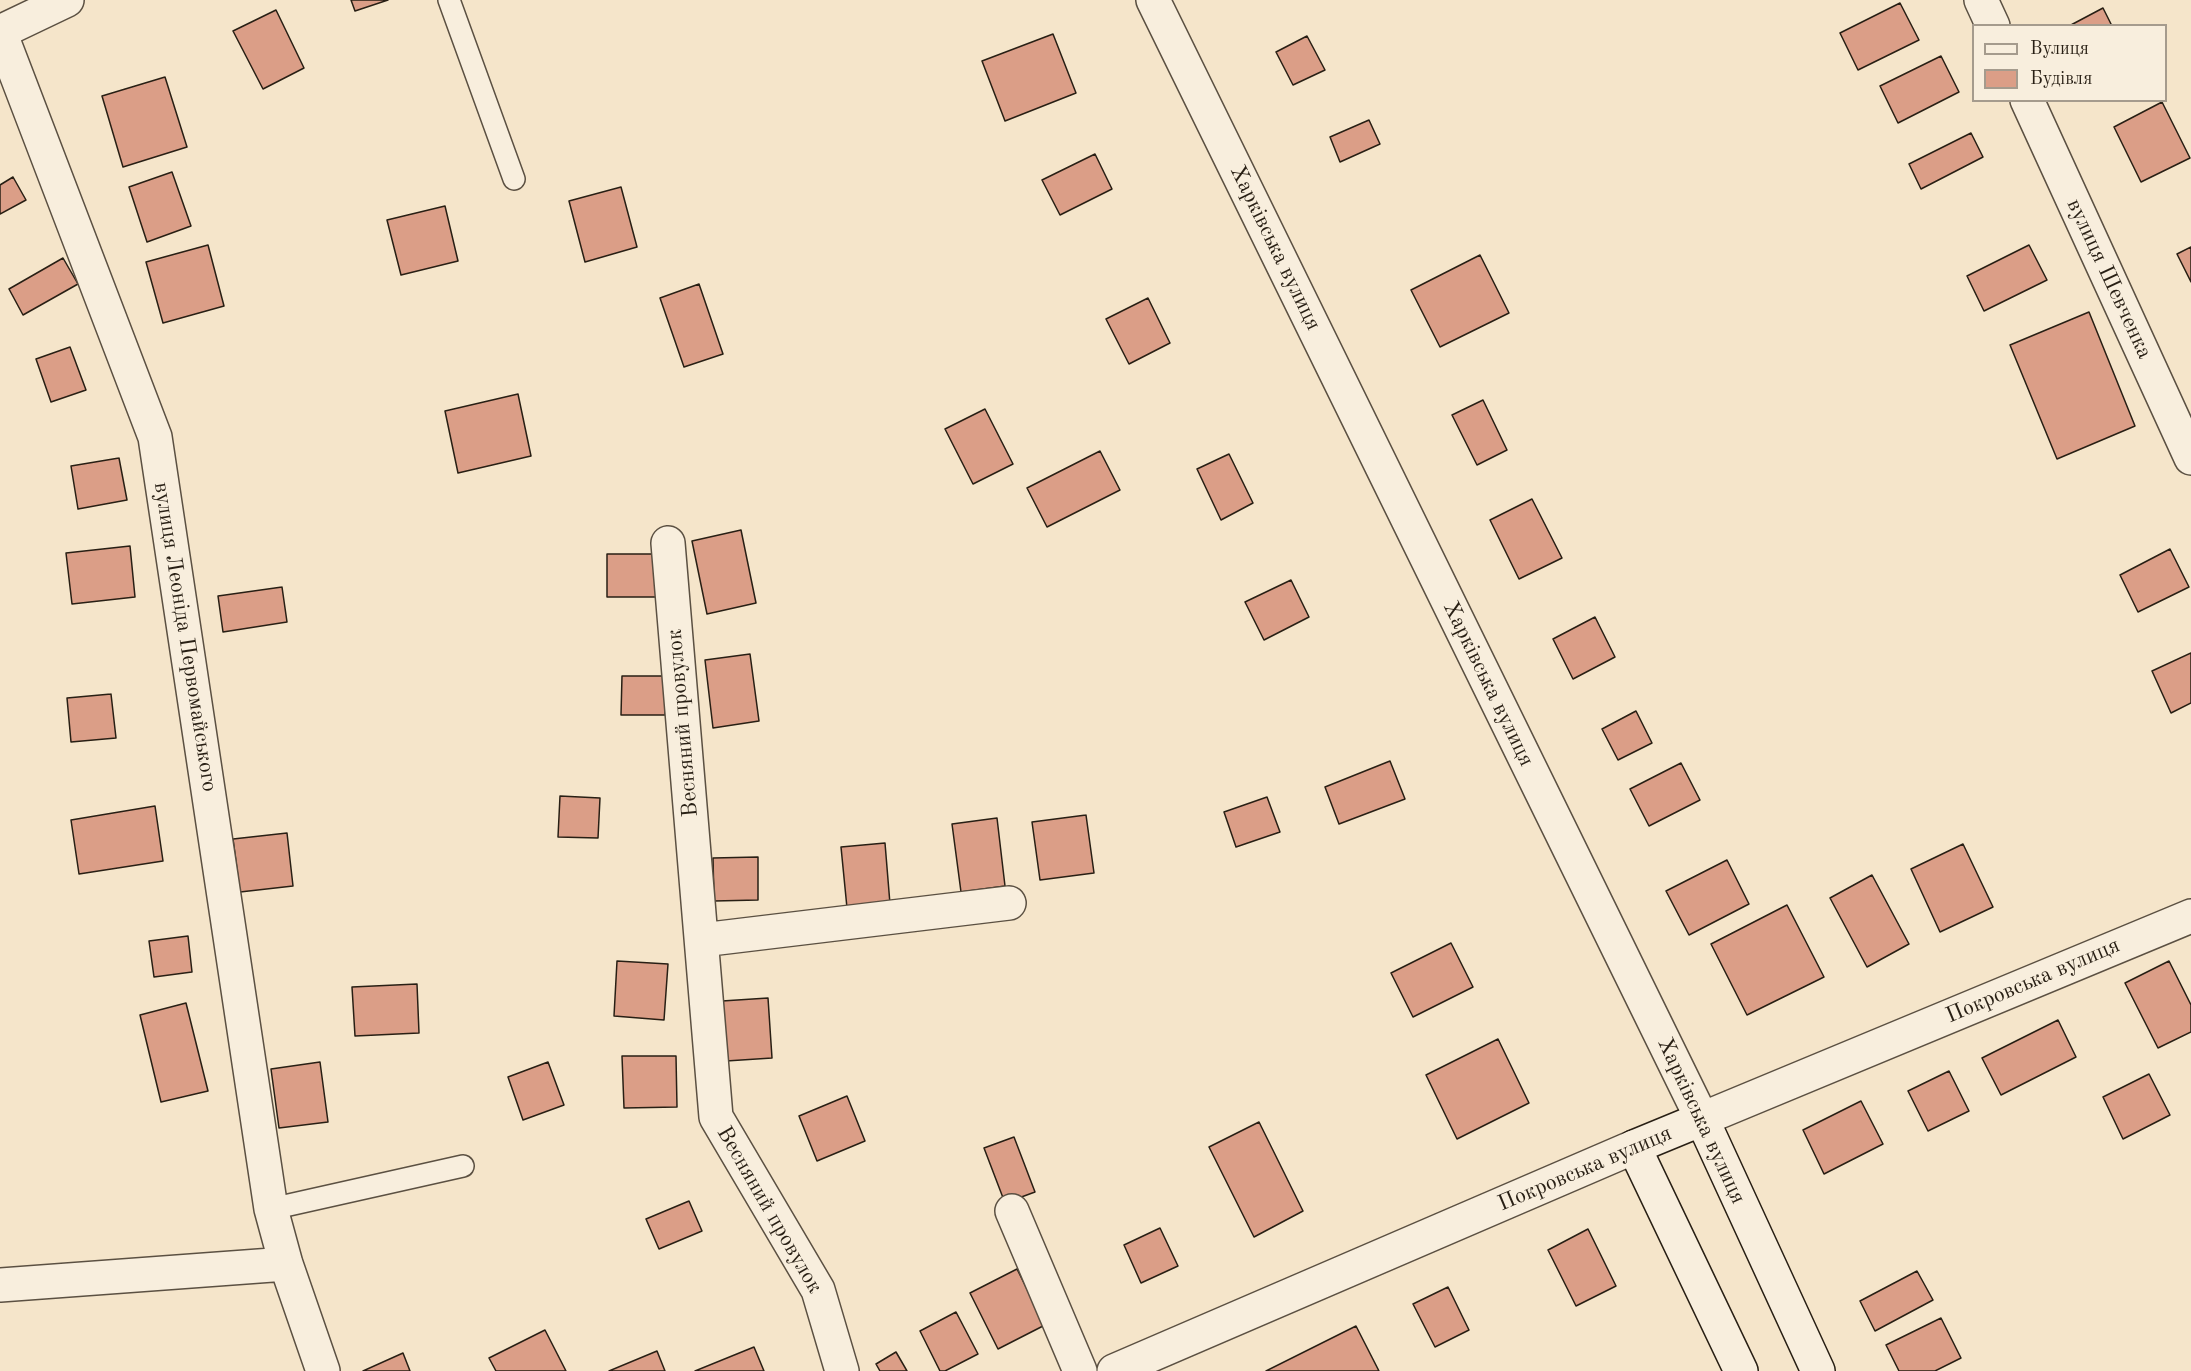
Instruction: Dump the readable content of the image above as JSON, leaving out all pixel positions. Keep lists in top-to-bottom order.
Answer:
{
  "streets": {
    "street": [
      "Харківська вулиця",
      "вулиця Шевченка",
      "вулиця Леоніда Первомайського",
      "Весняний провулок",
      "Покровська вулиця"
    ]
  },
  "crossings": [
    ["Харківська вулиця", "Покровська вулиця"]
  ],
  "legend": ["Вулиця", "Будівля"]
}
